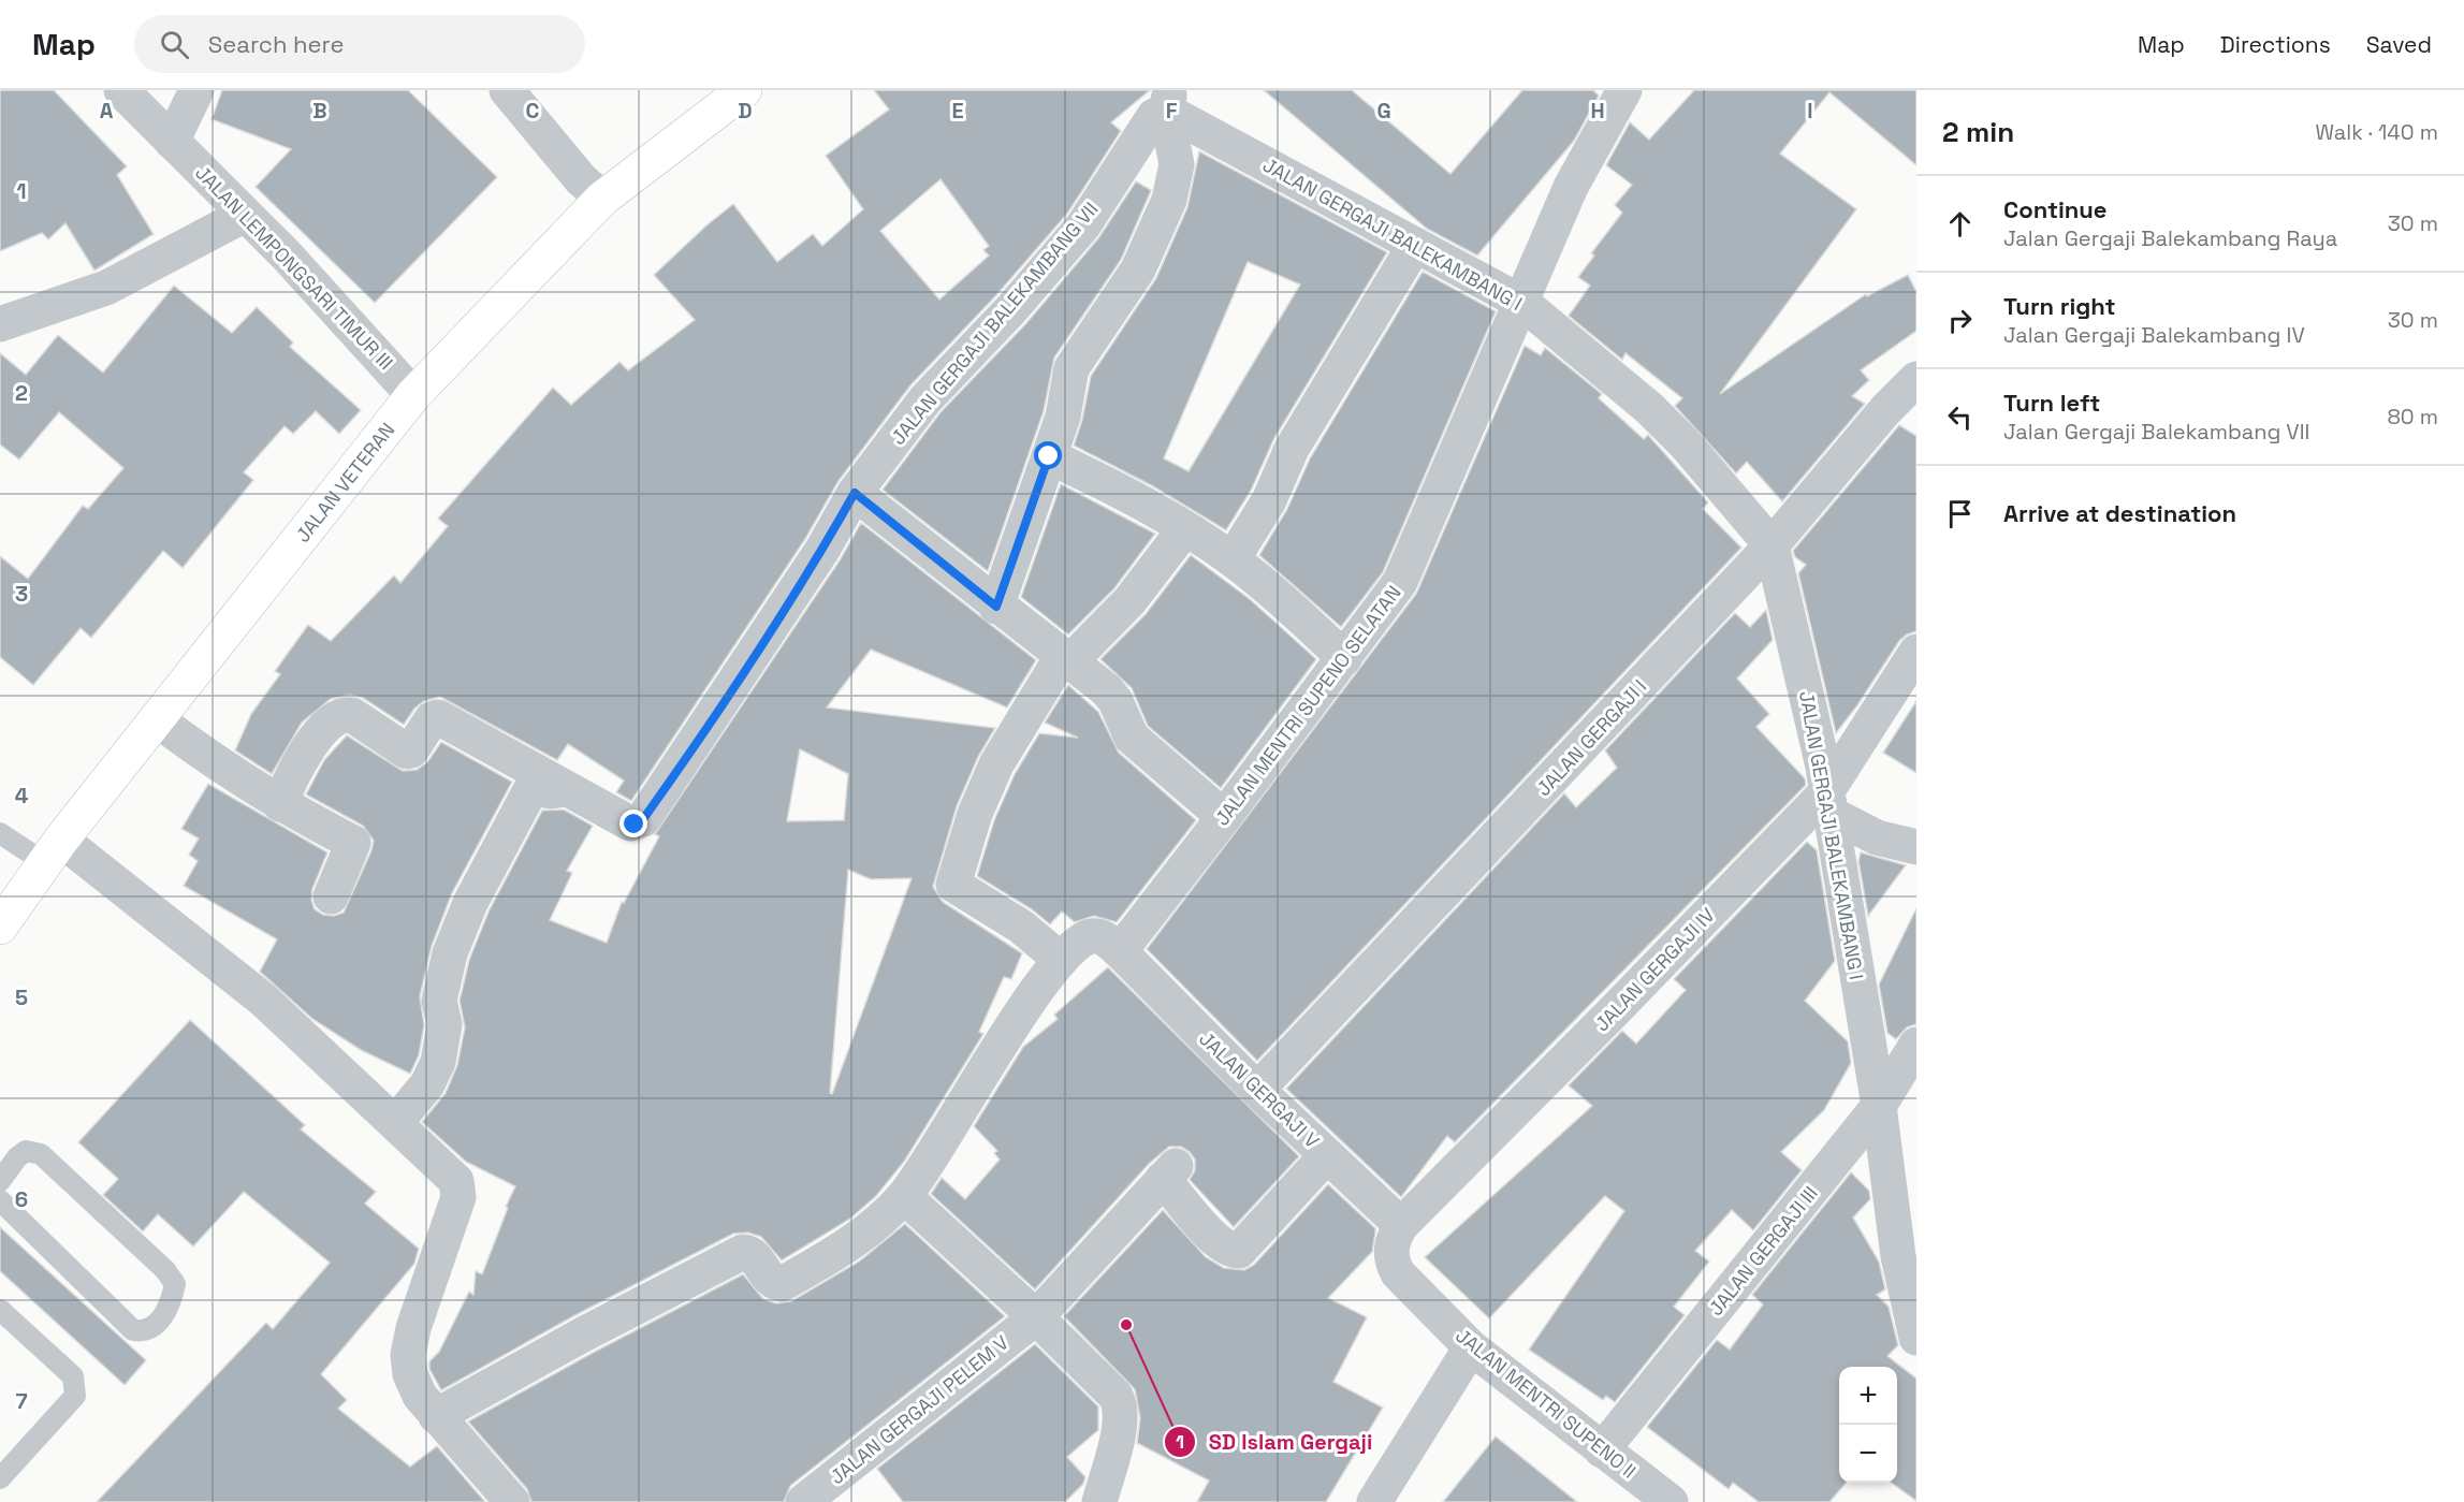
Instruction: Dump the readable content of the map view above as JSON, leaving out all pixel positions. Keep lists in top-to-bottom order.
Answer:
{
  "streets": {
    "main road": ["JALAN VETERAN"],
    "street": [
      "JALAN GERGAJI BALEKAMBANG I",
      "JALAN LEMPONGSARI TIMUR III",
      "JALAN GERGAJI BALEKAMBANG VII",
      "JALAN MENTRI SUPENO SELATAN",
      "JALAN GERGAJI I",
      "JALAN GERGAJI IV",
      "JALAN GERGAJI V",
      "JALAN GERGAJI III",
      "JALAN MENTRI SUPENO II",
      "JALAN GERGAJI PELEM V"
    ]
  },
  "crossings": [
    ["JALAN GERGAJI BALEKAMBANG I", "JALAN GERGAJI BALEKAMBANG VII"],
    ["JALAN GERGAJI BALEKAMBANG I", "JALAN MENTRI SUPENO SELATAN"],
    ["JALAN GERGAJI BALEKAMBANG I", "JALAN GERGAJI I"],
    ["JALAN GERGAJI BALEKAMBANG I", "JALAN GERGAJI IV"],
    ["JALAN GERGAJI BALEKAMBANG I", "JALAN GERGAJI III"],
    ["JALAN LEMPONGSARI TIMUR III", "JALAN VETERAN"],
    ["JALAN MENTRI SUPENO SELATAN", "JALAN GERGAJI V"],
    ["JALAN GERGAJI I", "JALAN GERGAJI V"],
    ["JALAN GERGAJI IV", "JALAN GERGAJI V"],
    ["JALAN GERGAJI IV", "JALAN MENTRI SUPENO II"],
    ["JALAN GERGAJI V", "JALAN GERGAJI PELEM V"],
    ["JALAN GERGAJI III", "JALAN MENTRI SUPENO II"]
  ],
  "places": ["SD Islam Gergaji"],
  "page": {
    "header": "Map",
    "search": "Search here",
    "nav": ["Map", "Directions", "Saved"],
    "heading": ["2 min", "Walk · 140 m"],
    "list": [
      ["Continue", "Jalan Gergaji Balekambang Raya", "30 m"],
      ["Turn right", "Jalan Gergaji Balekambang IV", "30 m"],
      ["Turn left", "Jalan Gergaji Balekambang VII", "80 m"],
      "Arrive at destination"
    ],
    "map_buttons": ["+", "−"]
  },
  "grid": {
    "columns": [
      "A",
      "B",
      "C",
      "D",
      "E",
      "F",
      "G",
      "H",
      "I"
    ],
    "rows": [
      "1",
      "2",
      "3",
      "4",
      "5",
      "6",
      "7"
    ]
  }
}
